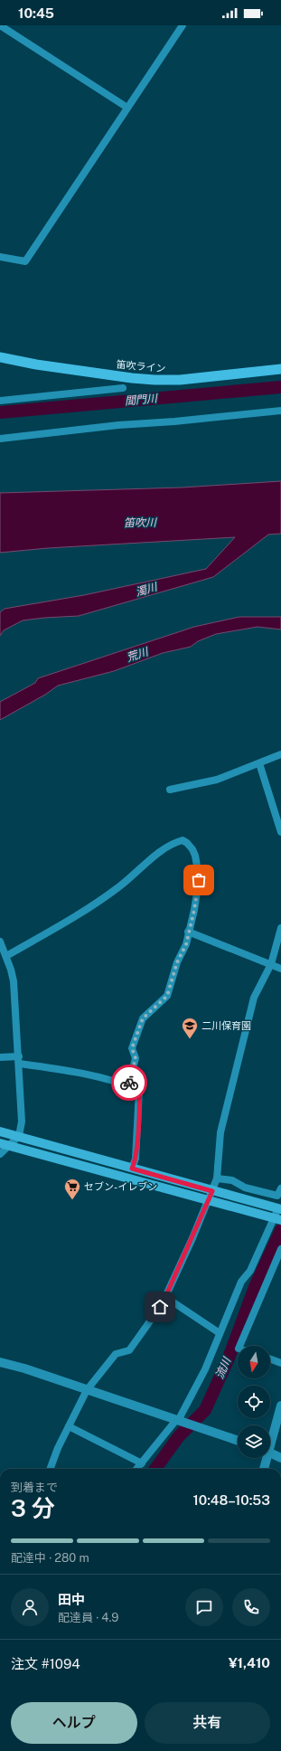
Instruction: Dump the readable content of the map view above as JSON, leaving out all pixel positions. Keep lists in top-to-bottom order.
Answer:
{
  "streets": {
    "highway": ["笛吹ライン"]
  },
  "water": [
    "間門川",
    "笛吹川",
    "濁川",
    "荒川",
    "流川"
  ],
  "places": {
    "school or university": ["二川保育園"],
    "supermarket": ["セブン-イレブン"]
  },
  "north": "bottom",
  "page": {
    "status": "10:45",
    "heading": ["3 分", "到着まで", "10:48–10:53"],
    "panel": [
      "田中",
      "配達員 · 4.9",
      "注文 #1094",
      "¥1,410"
    ],
    "bar": "配達中 · 280 m",
    "buttons": ["ヘルプ", "共有"]
  }
}
